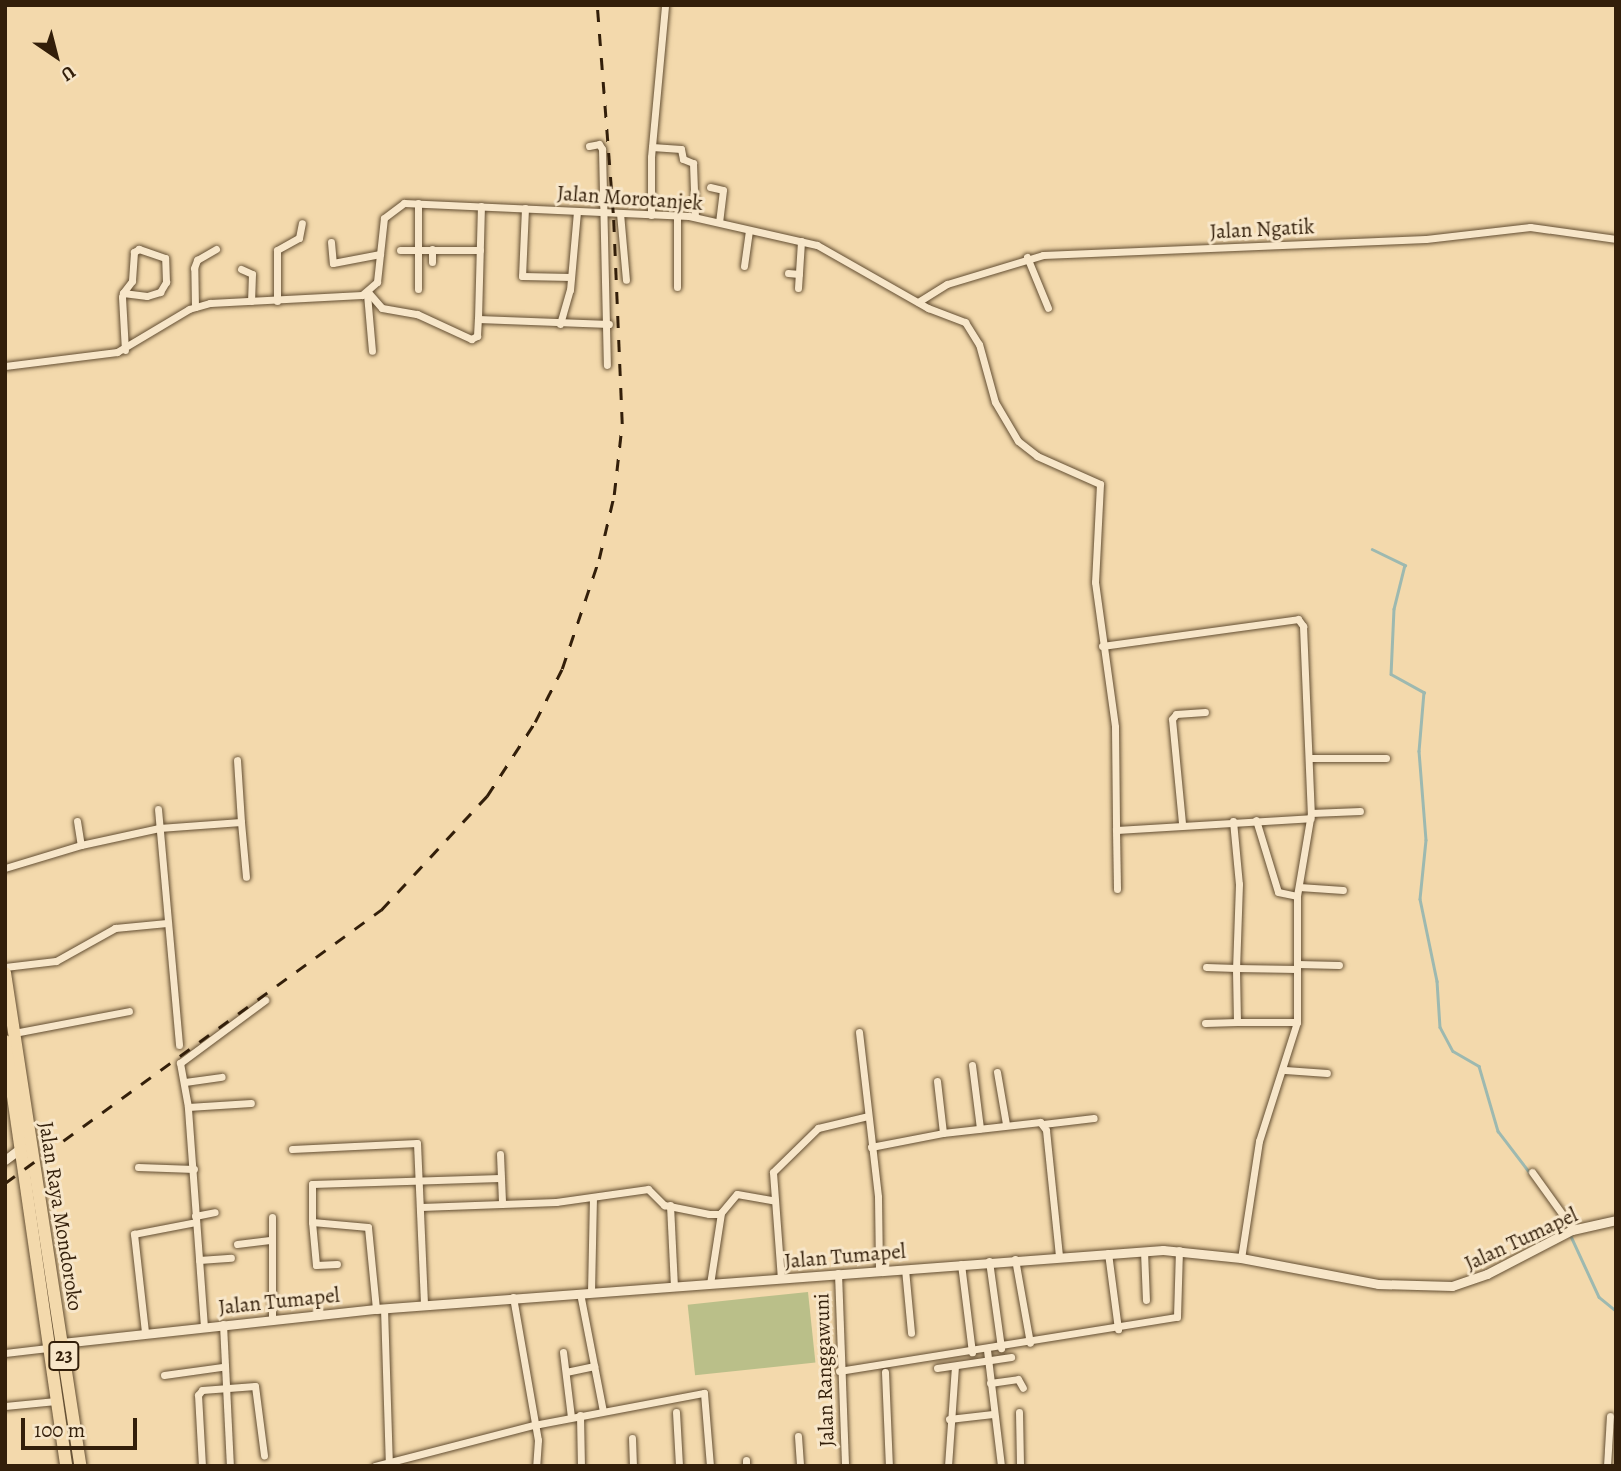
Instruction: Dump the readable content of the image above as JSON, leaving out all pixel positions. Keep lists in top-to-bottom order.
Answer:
{
  "streets": {
    "highway": ["Jalan Raya Mondoroko", "23"],
    "street": [
      "Jalan Morotanjek",
      "Jalan Ngatik",
      "Jalan Tumapel",
      "Jalan Ranggawuni"
    ]
  },
  "crossings": [
    ["Jalan Morotanjek", "Jalan Ngatik"],
    ["Jalan Raya Mondoroko", "Jalan Tumapel"],
    ["Jalan Tumapel", "Jalan Ranggawuni"]
  ],
  "scale_bar": "100 m",
  "north": "bottom right"
}
